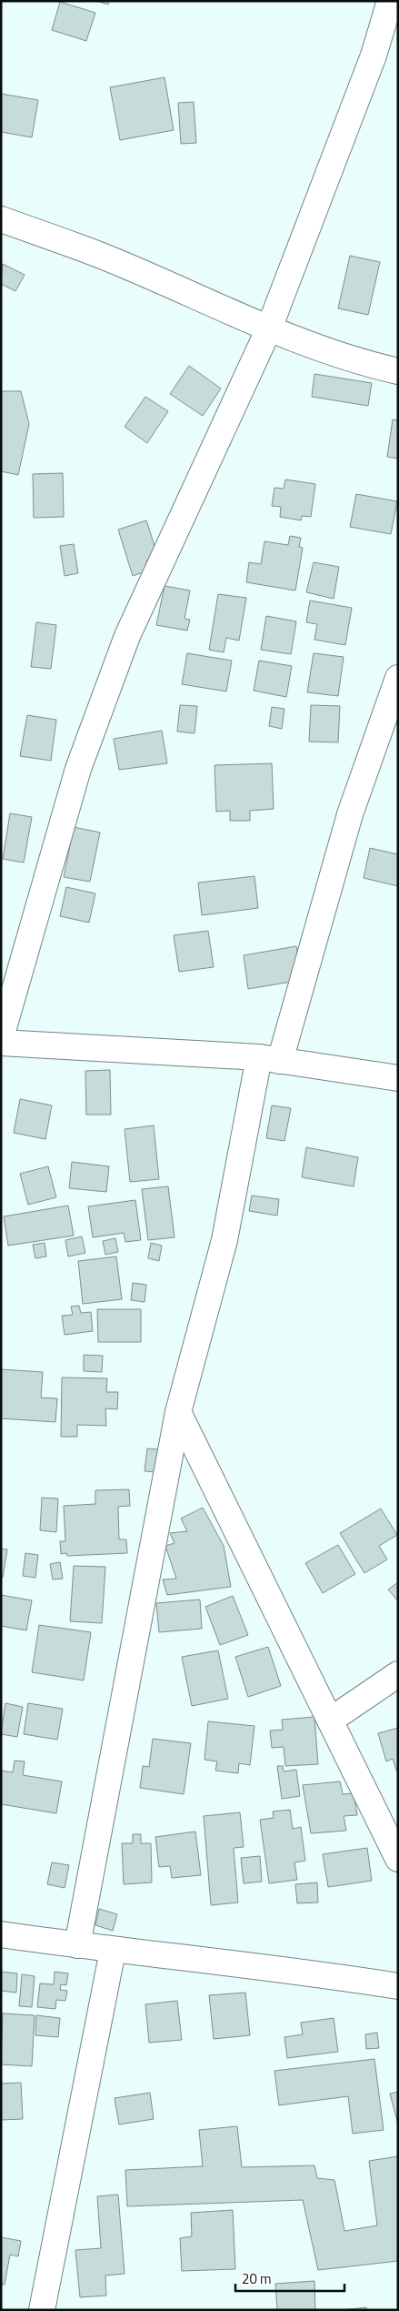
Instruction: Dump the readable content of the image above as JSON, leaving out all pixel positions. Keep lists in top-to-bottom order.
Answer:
{
  "scale_bar": "20 m"
}
